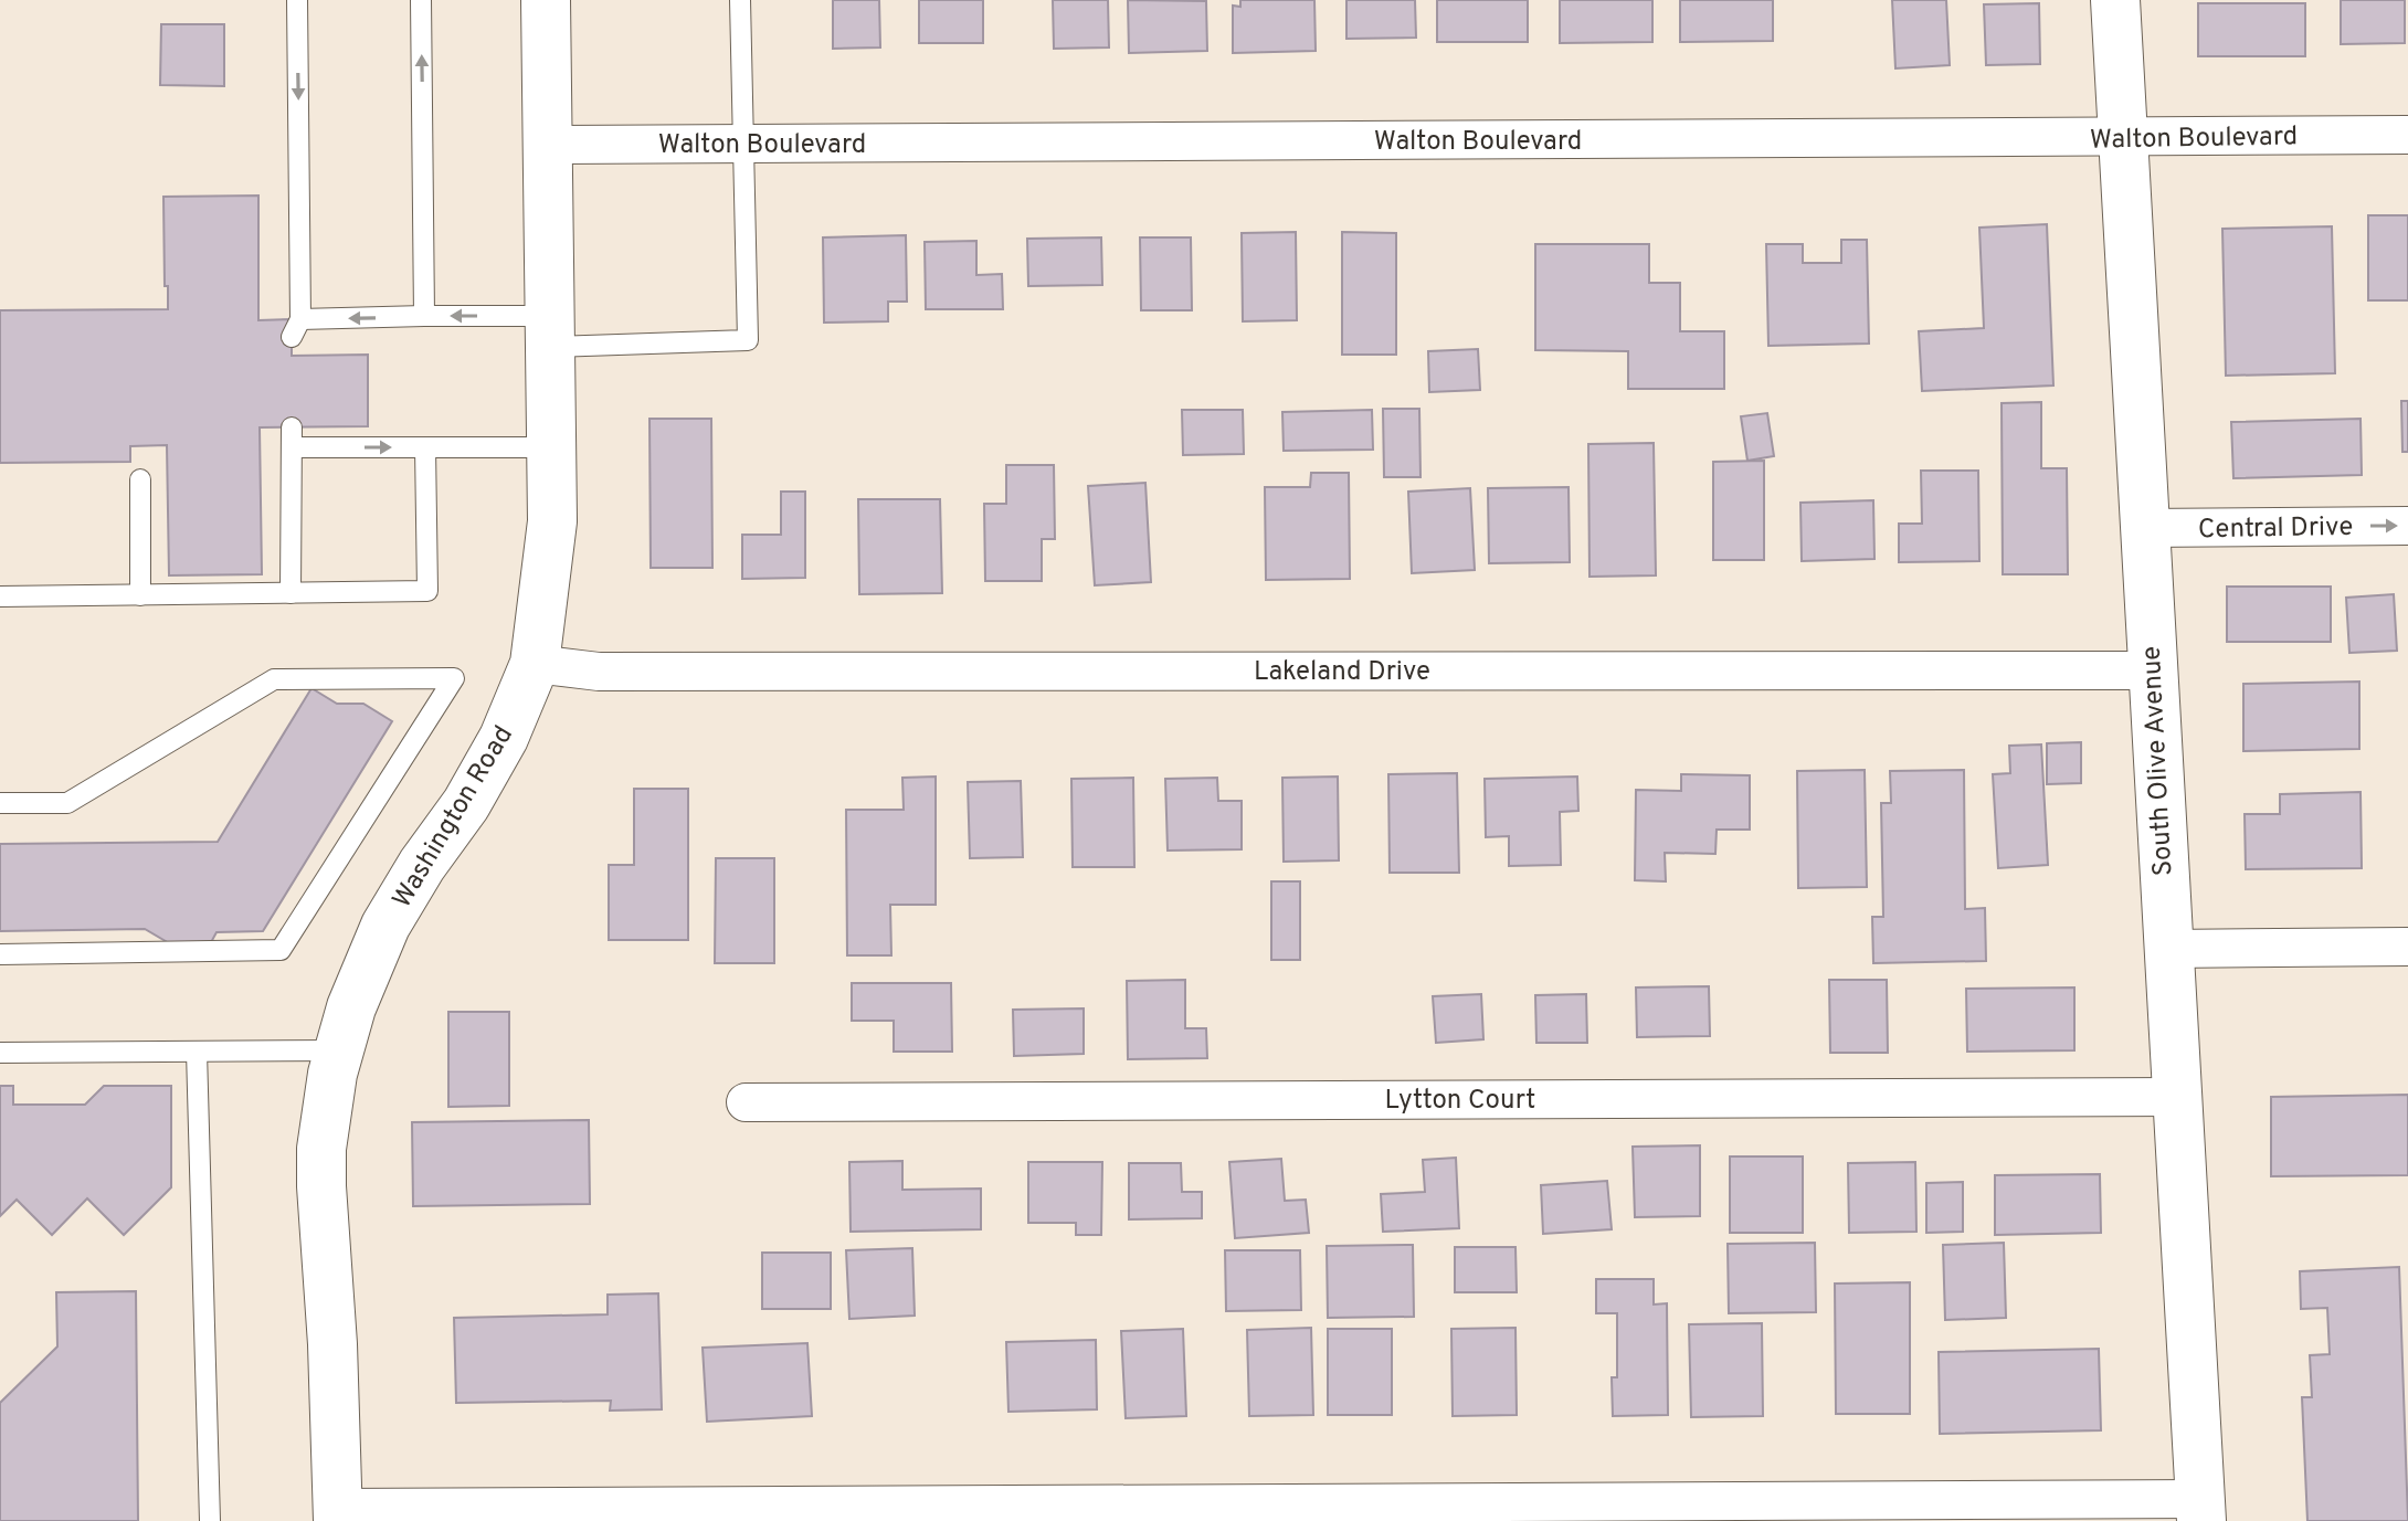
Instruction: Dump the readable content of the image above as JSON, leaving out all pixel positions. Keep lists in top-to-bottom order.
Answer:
{
  "streets": {
    "street": [
      "Walton Boulevard",
      "Central Drive",
      "Lakeland Drive",
      "South Olive Avenue",
      "Washington Road",
      "Lytton Court"
    ]
  },
  "crossings": [
    ["Walton Boulevard", "South Olive Avenue"],
    ["Walton Boulevard", "Washington Road"],
    ["Central Drive", "South Olive Avenue"],
    ["Lakeland Drive", "South Olive Avenue"],
    ["Lakeland Drive", "Washington Road"],
    ["South Olive Avenue", "Lytton Court"]
  ],
  "one_way": ["Central Drive"]
}
